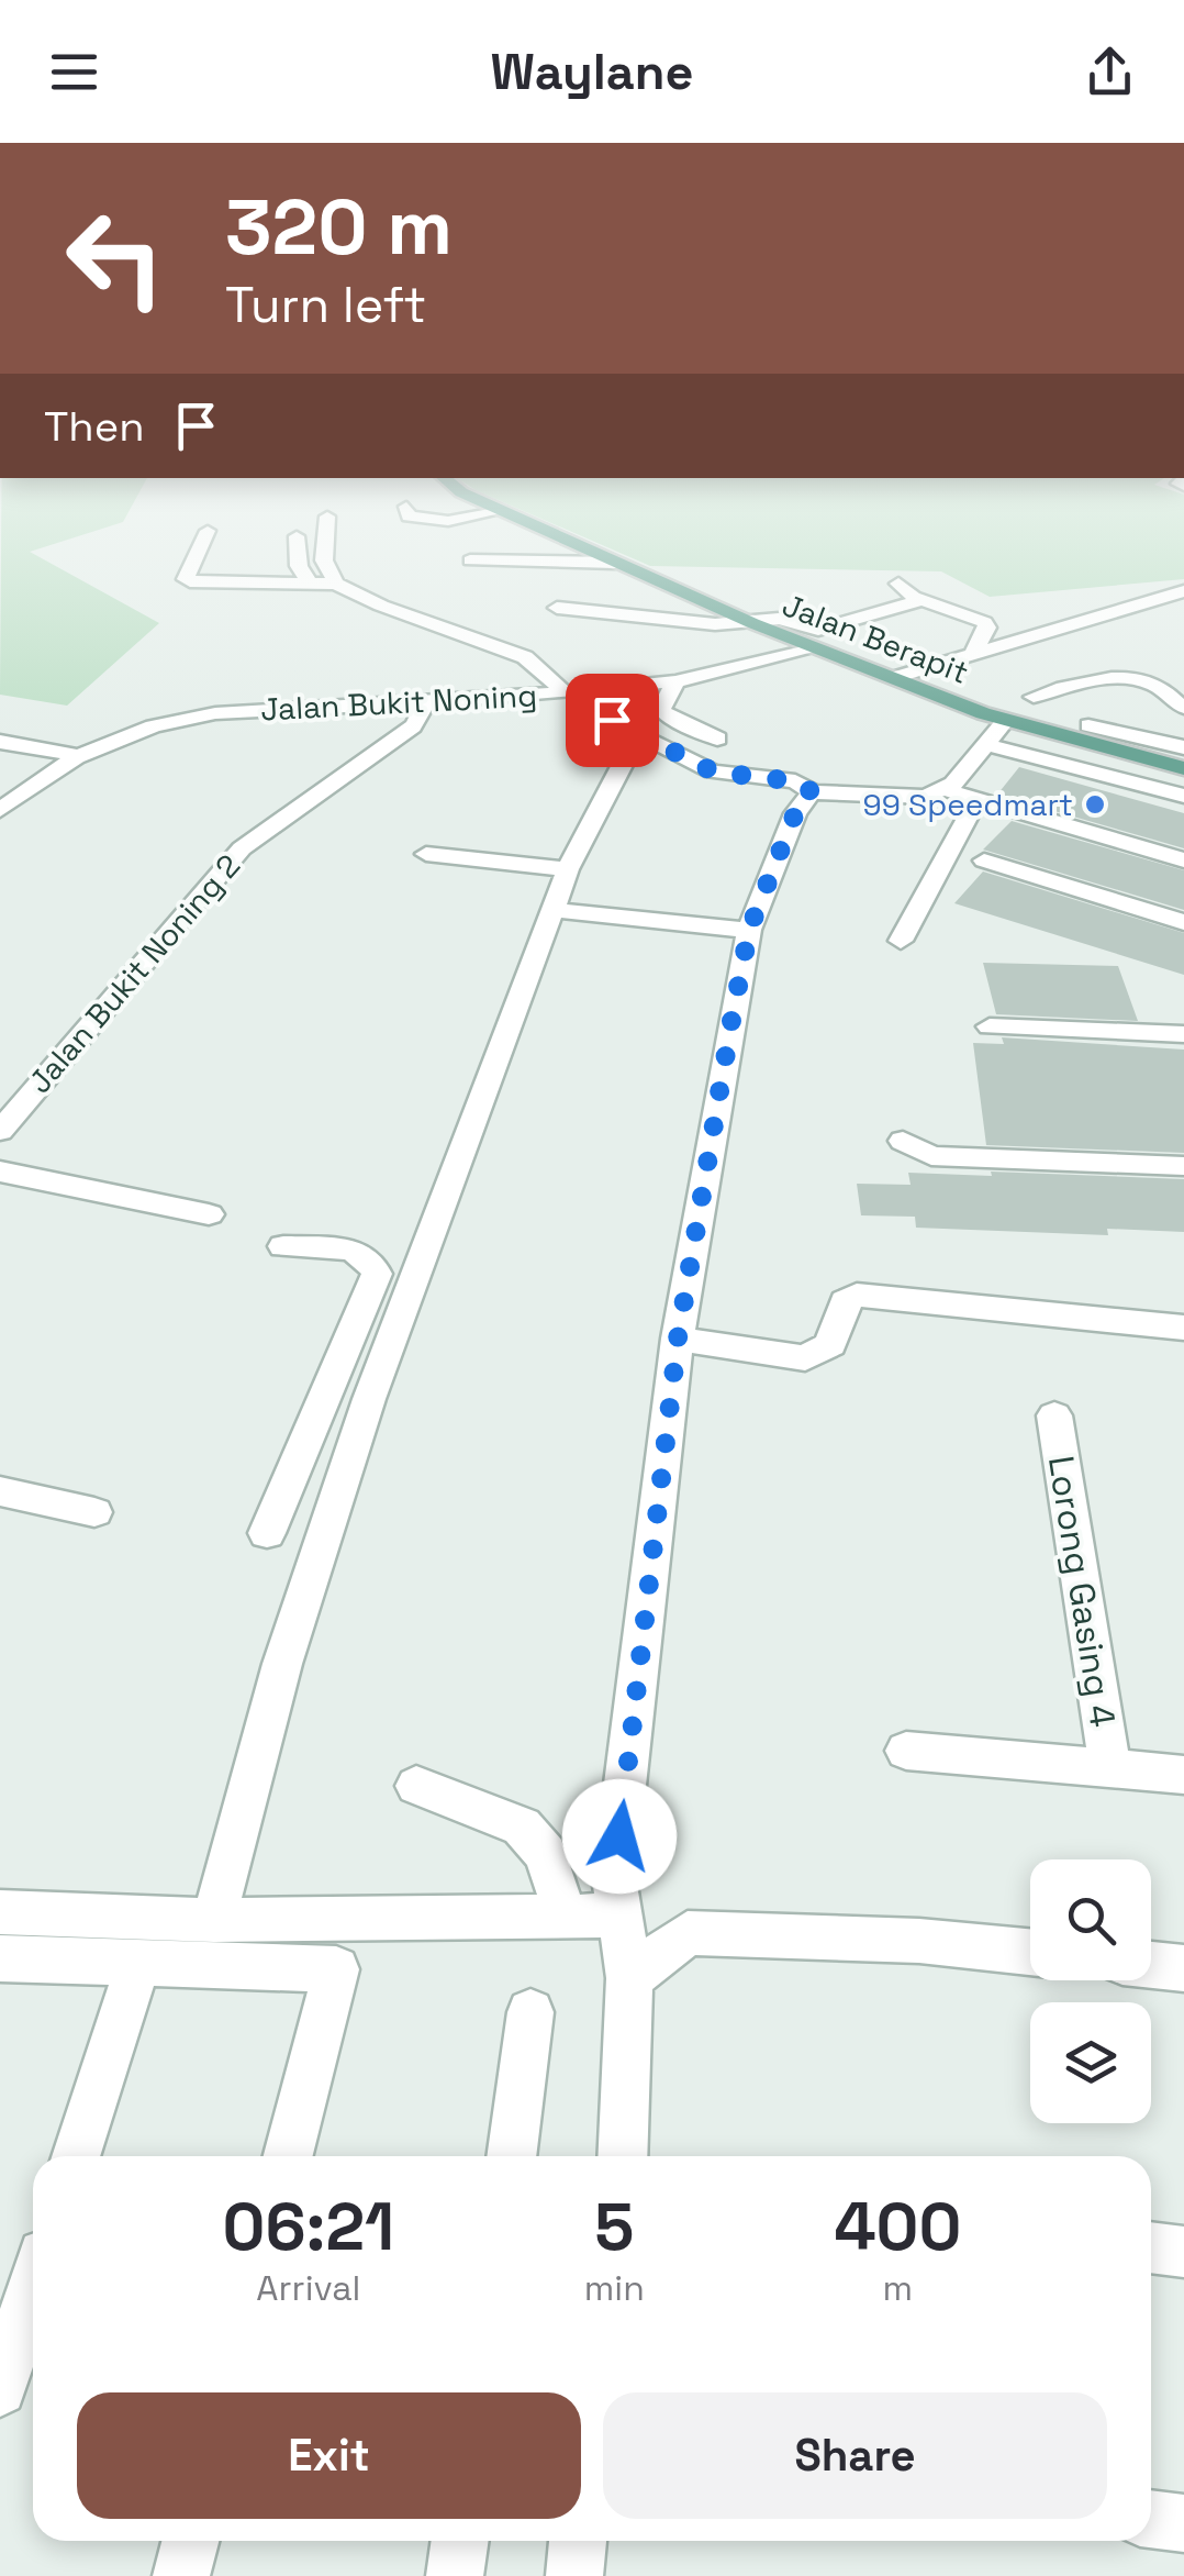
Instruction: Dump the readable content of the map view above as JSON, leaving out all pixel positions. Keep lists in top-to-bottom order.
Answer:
{
  "streets": {
    "main road": ["Jalan Berapit"],
    "street": ["Jalan Bukit Noning", "Jalan Bukit Noning 2", "Lorong Gasing 4"]
  },
  "crossings": [
    ["Jalan Berapit", "Jalan Bukit Noning"],
    ["Jalan Bukit Noning", "Jalan Bukit Noning 2"]
  ],
  "places": ["99 Speedmart"],
  "page": {
    "header": "Waylane",
    "turn": ["320 m", "Turn left"],
    "then": "Then",
    "eta": [
      "06:21",
      "Arrival",
      "5",
      "min",
      "400",
      "m"
    ],
    "buttons": ["Exit", "Share"]
  }
}
